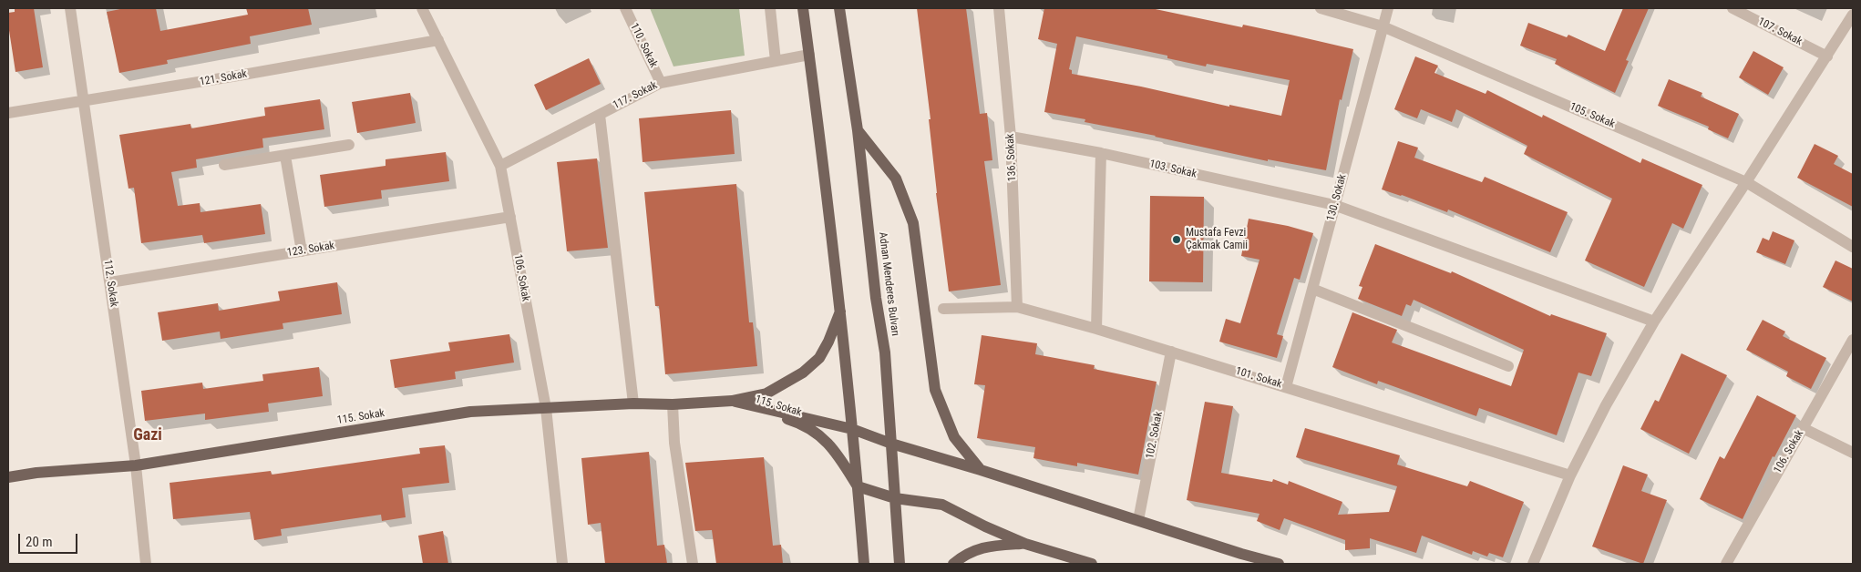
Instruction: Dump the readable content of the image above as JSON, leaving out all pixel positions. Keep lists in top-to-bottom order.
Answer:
{
  "streets": {
    "main road": ["Adnan Menderes Bulvarı", "115. Sokak"],
    "street": [
      "107. Sokak",
      "110. Sokak",
      "121. Sokak",
      "117. Sokak",
      "105. Sokak",
      "136. Sokak",
      "103. Sokak",
      "130. Sokak",
      "123. Sokak",
      "106. Sokak",
      "112. Sokak",
      "101. Sokak",
      "102. Sokak"
    ]
  },
  "crossings": [
    ["110. Sokak", "117. Sokak"],
    ["121. Sokak", "106. Sokak"],
    ["121. Sokak", "112. Sokak"],
    ["117. Sokak", "106. Sokak"],
    ["105. Sokak", "130. Sokak"],
    ["136. Sokak", "103. Sokak"],
    ["136. Sokak", "101. Sokak"],
    ["103. Sokak", "130. Sokak"],
    ["130. Sokak", "101. Sokak"],
    ["123. Sokak", "106. Sokak"],
    ["123. Sokak", "112. Sokak"],
    ["106. Sokak", "115. Sokak"],
    ["112. Sokak", "115. Sokak"],
    ["101. Sokak", "102. Sokak"]
  ],
  "districts": ["Gazi"],
  "places": ["Mustafa Fevzi Çakmak Camii"],
  "scale_bar": "20 m"
}
